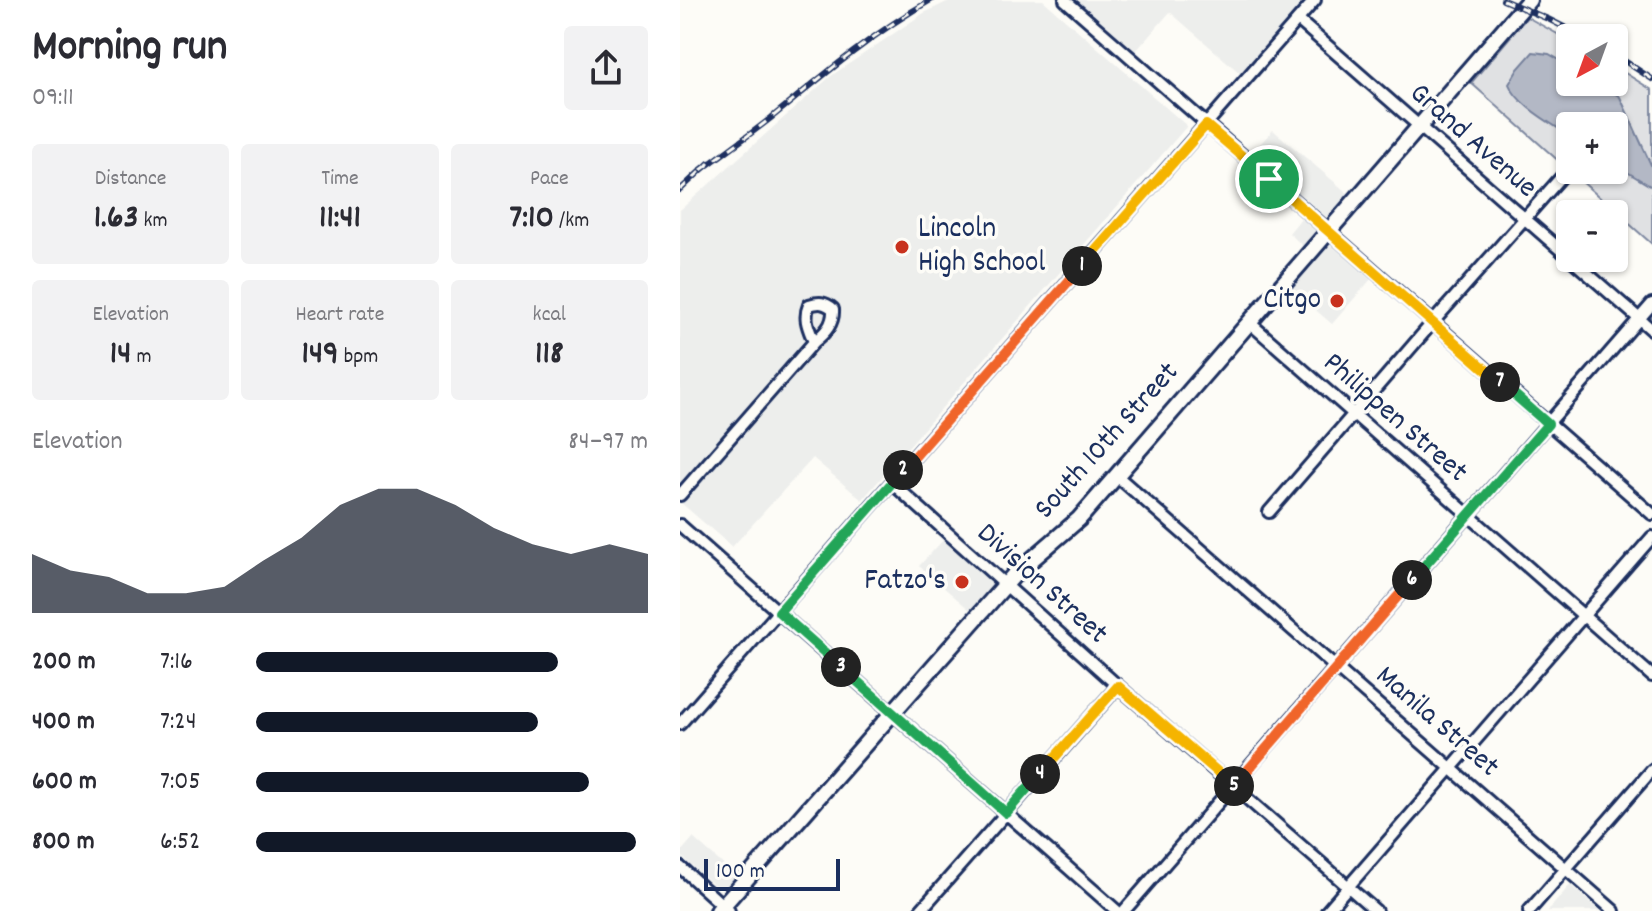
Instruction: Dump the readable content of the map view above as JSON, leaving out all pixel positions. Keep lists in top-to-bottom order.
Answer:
{
  "streets": {
    "street": [
      "Grand Avenue",
      "Philippen Street",
      "South 10th Street",
      "Division Street",
      "Manila Street"
    ]
  },
  "crossings": [
    ["Grand Avenue", "South 10th Street"],
    ["Philippen Street", "South 10th Street"],
    ["South 10th Street", "Division Street"],
    ["South 10th Street", "Manila Street"]
  ],
  "places": ["Lincoln High School", "Citgo", "Fatzo's"],
  "scale_bar": "100 m",
  "north": "bottom left",
  "page": {
    "heading": ["Morning run", "09:11"],
    "map_buttons": ["+", "−"],
    "stats": [
      ["Distance", "1.63 km"],
      ["Time", "11:41"],
      ["Pace", "7:10 /km"],
      ["Elevation", "14 m"],
      ["Heart rate", "149 bpm"],
      ["kcal", "118"]
    ],
    "pins": [
      "1",
      "7",
      "2",
      "6",
      "3",
      "4",
      "5"
    ],
    "chart": ["Elevation", "84–97 m"],
    "list": [
      {
        "name": "200 m",
        "note": "7:16"
      },
      {
        "name": "400 m",
        "note": "7:24"
      },
      {
        "name": "600 m",
        "note": "7:05"
      },
      {
        "name": "800 m",
        "note": "6:52"
      }
    ],
    "scale": "100 m"
  }
}
